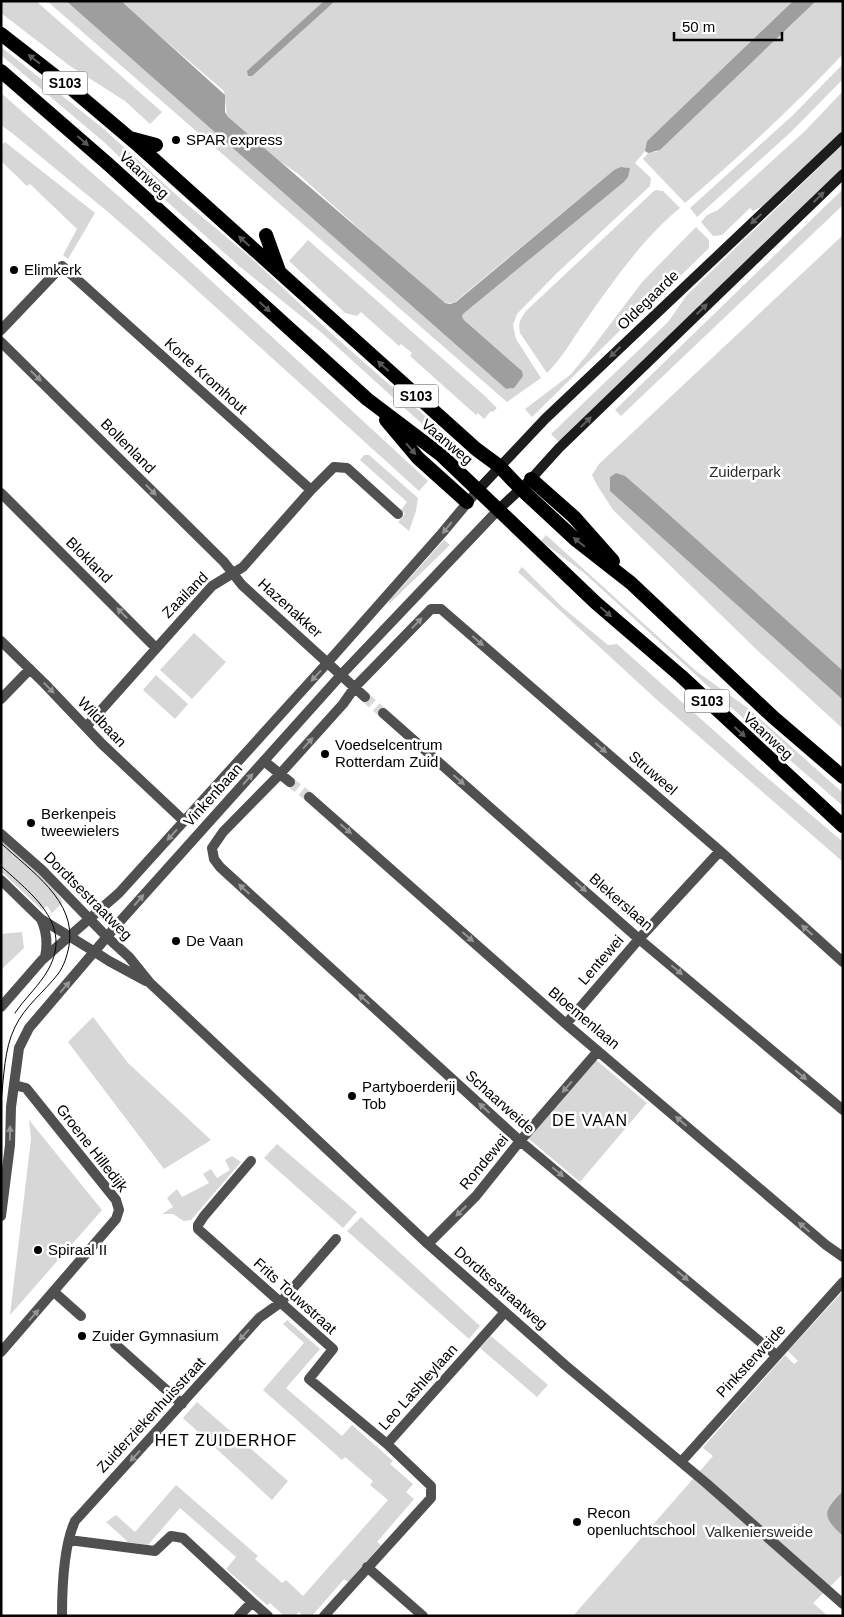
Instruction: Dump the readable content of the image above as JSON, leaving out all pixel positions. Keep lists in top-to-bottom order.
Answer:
{
  "streets": {
    "highway": ["S103", "Vaanweg"],
    "main road": ["Oldegaarde"],
    "street": [
      "Korte Kromhout",
      "Bollenland",
      "Blokland",
      "Zaailand",
      "Hazenakker",
      "Wildbaan",
      "Struweel",
      "Vinkenbaan",
      "Dordtsestraatweg",
      "Blekerslaan",
      "Lentewei",
      "Bloemenlaan",
      "Schaarweide",
      "Groene Hilledijk",
      "Rondewei",
      "Frits Touwstraat",
      "Pinksterweide",
      "Leo Lashleylaan",
      "Zuiderziekenhuisstraat"
    ]
  },
  "crossings": [
    ["Vaanweg", "Oldegaarde"],
    ["Vaanweg", "Vinkenbaan"],
    ["Oldegaarde", "Vinkenbaan"],
    ["Korte Kromhout", "Zaailand"],
    ["Bollenland", "Zaailand"],
    ["Bollenland", "Hazenakker"],
    ["Blokland", "Zaailand"],
    ["Zaailand", "Hazenakker"],
    ["Zaailand", "Wildbaan"],
    ["Hazenakker", "Vinkenbaan"],
    ["Wildbaan", "Vinkenbaan"],
    ["Struweel", "Vinkenbaan"],
    ["Struweel", "Lentewei"],
    ["Vinkenbaan", "Dordtsestraatweg"],
    ["Vinkenbaan", "Schaarweide"],
    ["Dordtsestraatweg", "Rondewei"],
    ["Dordtsestraatweg", "Pinksterweide"],
    ["Dordtsestraatweg", "Leo Lashleylaan"],
    ["Blekerslaan", "Lentewei"],
    ["Lentewei", "Bloemenlaan"],
    ["Bloemenlaan", "Rondewei"],
    ["Schaarweide", "Rondewei"],
    ["Schaarweide", "Pinksterweide"],
    ["Frits Touwstraat", "Leo Lashleylaan"],
    ["Frits Touwstraat", "Zuiderziekenhuisstraat"]
  ],
  "one_way": [
    "Bollenland",
    "Blokland",
    "Blekerslaan",
    "Rondewei",
    "Zuiderziekenhuisstraat"
  ],
  "districts": ["DE VAAN", "HET ZUIDERHOF"],
  "parks": ["Zuiderpark", "Valkeniersweide"],
  "places": [
    "SPAR express",
    "Elimkerk",
    "Voedselcentrum Rotterdam Zuid",
    "Berkenpeis tweewielers",
    "De Vaan",
    "Partyboerderij Tob",
    "Spiraal II",
    "Zuider Gymnasium",
    "Recon openluchtschool"
  ],
  "scale_bar": "50 m"
}
